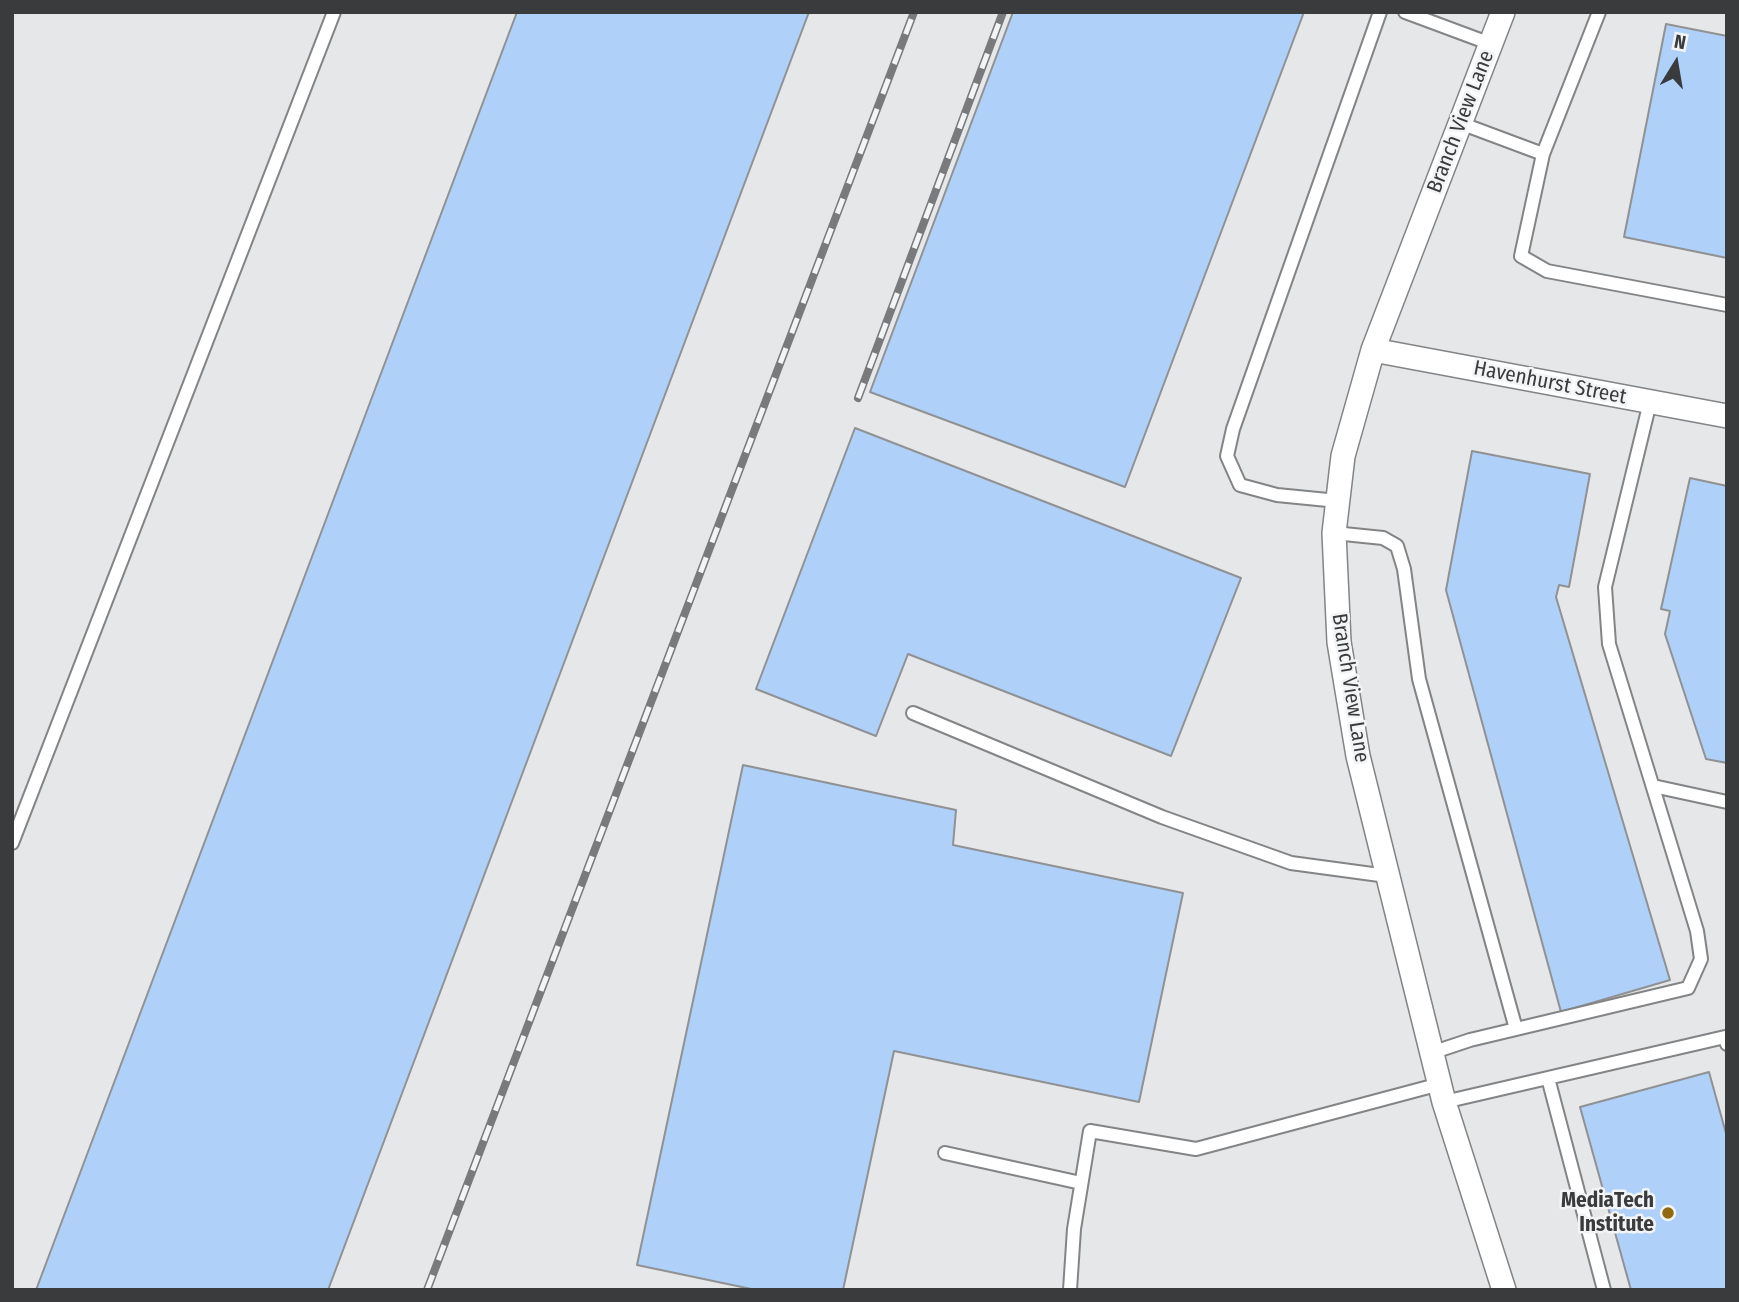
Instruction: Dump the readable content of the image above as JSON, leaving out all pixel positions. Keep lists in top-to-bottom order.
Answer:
{
  "streets": {
    "street": ["Branch View Lane", "Havenhurst Street"]
  },
  "crossings": [
    ["Branch View Lane", "Havenhurst Street"]
  ],
  "places": ["MediaTech Institute"],
  "north": "top"
}
